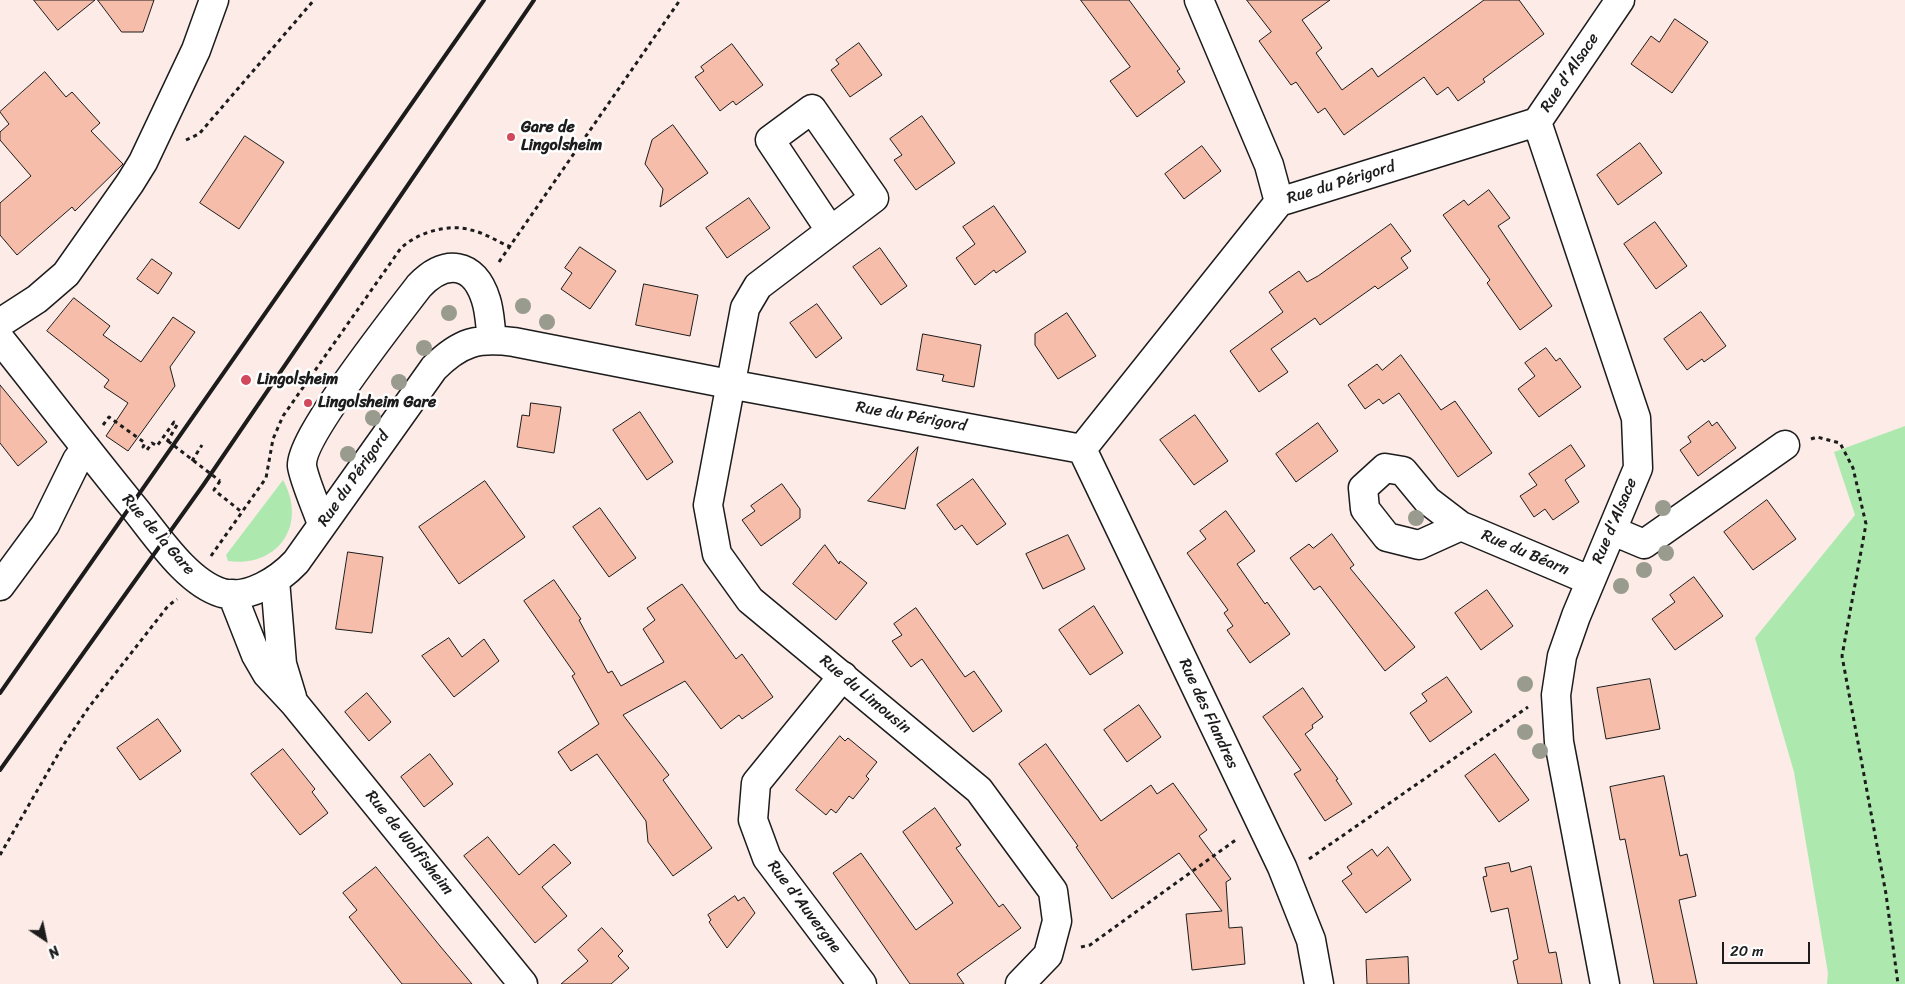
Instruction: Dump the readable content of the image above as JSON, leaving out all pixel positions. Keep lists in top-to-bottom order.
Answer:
{
  "streets": {
    "street": [
      "Rue d'Alsace",
      "Rue du Périgord",
      "Rue de la Gare",
      "Rue du Béarn",
      "Rue du Limousin",
      "Rue des Flandres",
      "Rue de Wolfisheim",
      "Rue d'Auvergne"
    ]
  },
  "crossings": [
    ["Rue d'Alsace", "Rue du Périgord"],
    ["Rue d'Alsace", "Rue du Béarn"],
    ["Rue du Périgord", "Rue du Limousin"],
    ["Rue du Périgord", "Rue des Flandres"],
    ["Rue du Périgord", "Rue de Wolfisheim"],
    ["Rue de la Gare", "Rue de Wolfisheim"],
    ["Rue du Limousin", "Rue d'Auvergne"]
  ],
  "places": ["Gare de Lingolsheim", "Lingolsheim", "Lingolsheim Gare"],
  "scale_bar": "20 m",
  "north": "bottom right"
}
